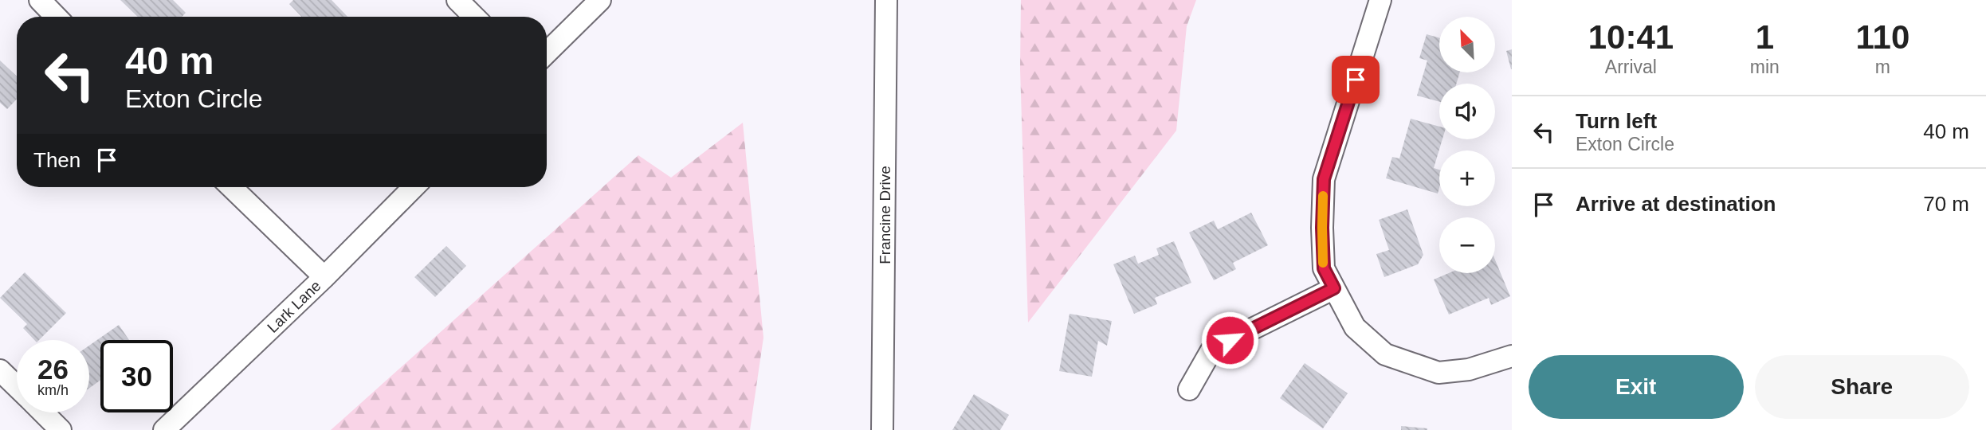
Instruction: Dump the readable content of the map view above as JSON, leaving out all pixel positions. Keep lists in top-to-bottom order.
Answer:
{
  "streets": {
    "street": ["Francine Drive", "Lark Lane"]
  },
  "north": "top left",
  "page": {
    "eta": [
      "10:41",
      "Arrival",
      "1",
      "min",
      "110",
      "m"
    ],
    "map_buttons": ["+", "−"],
    "turn": ["40 m", "Exton Circle"],
    "list": [
      {
        "name": "Turn left",
        "note": "Exton Circle",
        "value": "40 m"
      },
      {
        "name": "Arrive at destination",
        "value": "70 m"
      }
    ],
    "then": "Then",
    "speed": "26 km/h",
    "limit": "30",
    "buttons": ["Exit", "Share"]
  }
}
